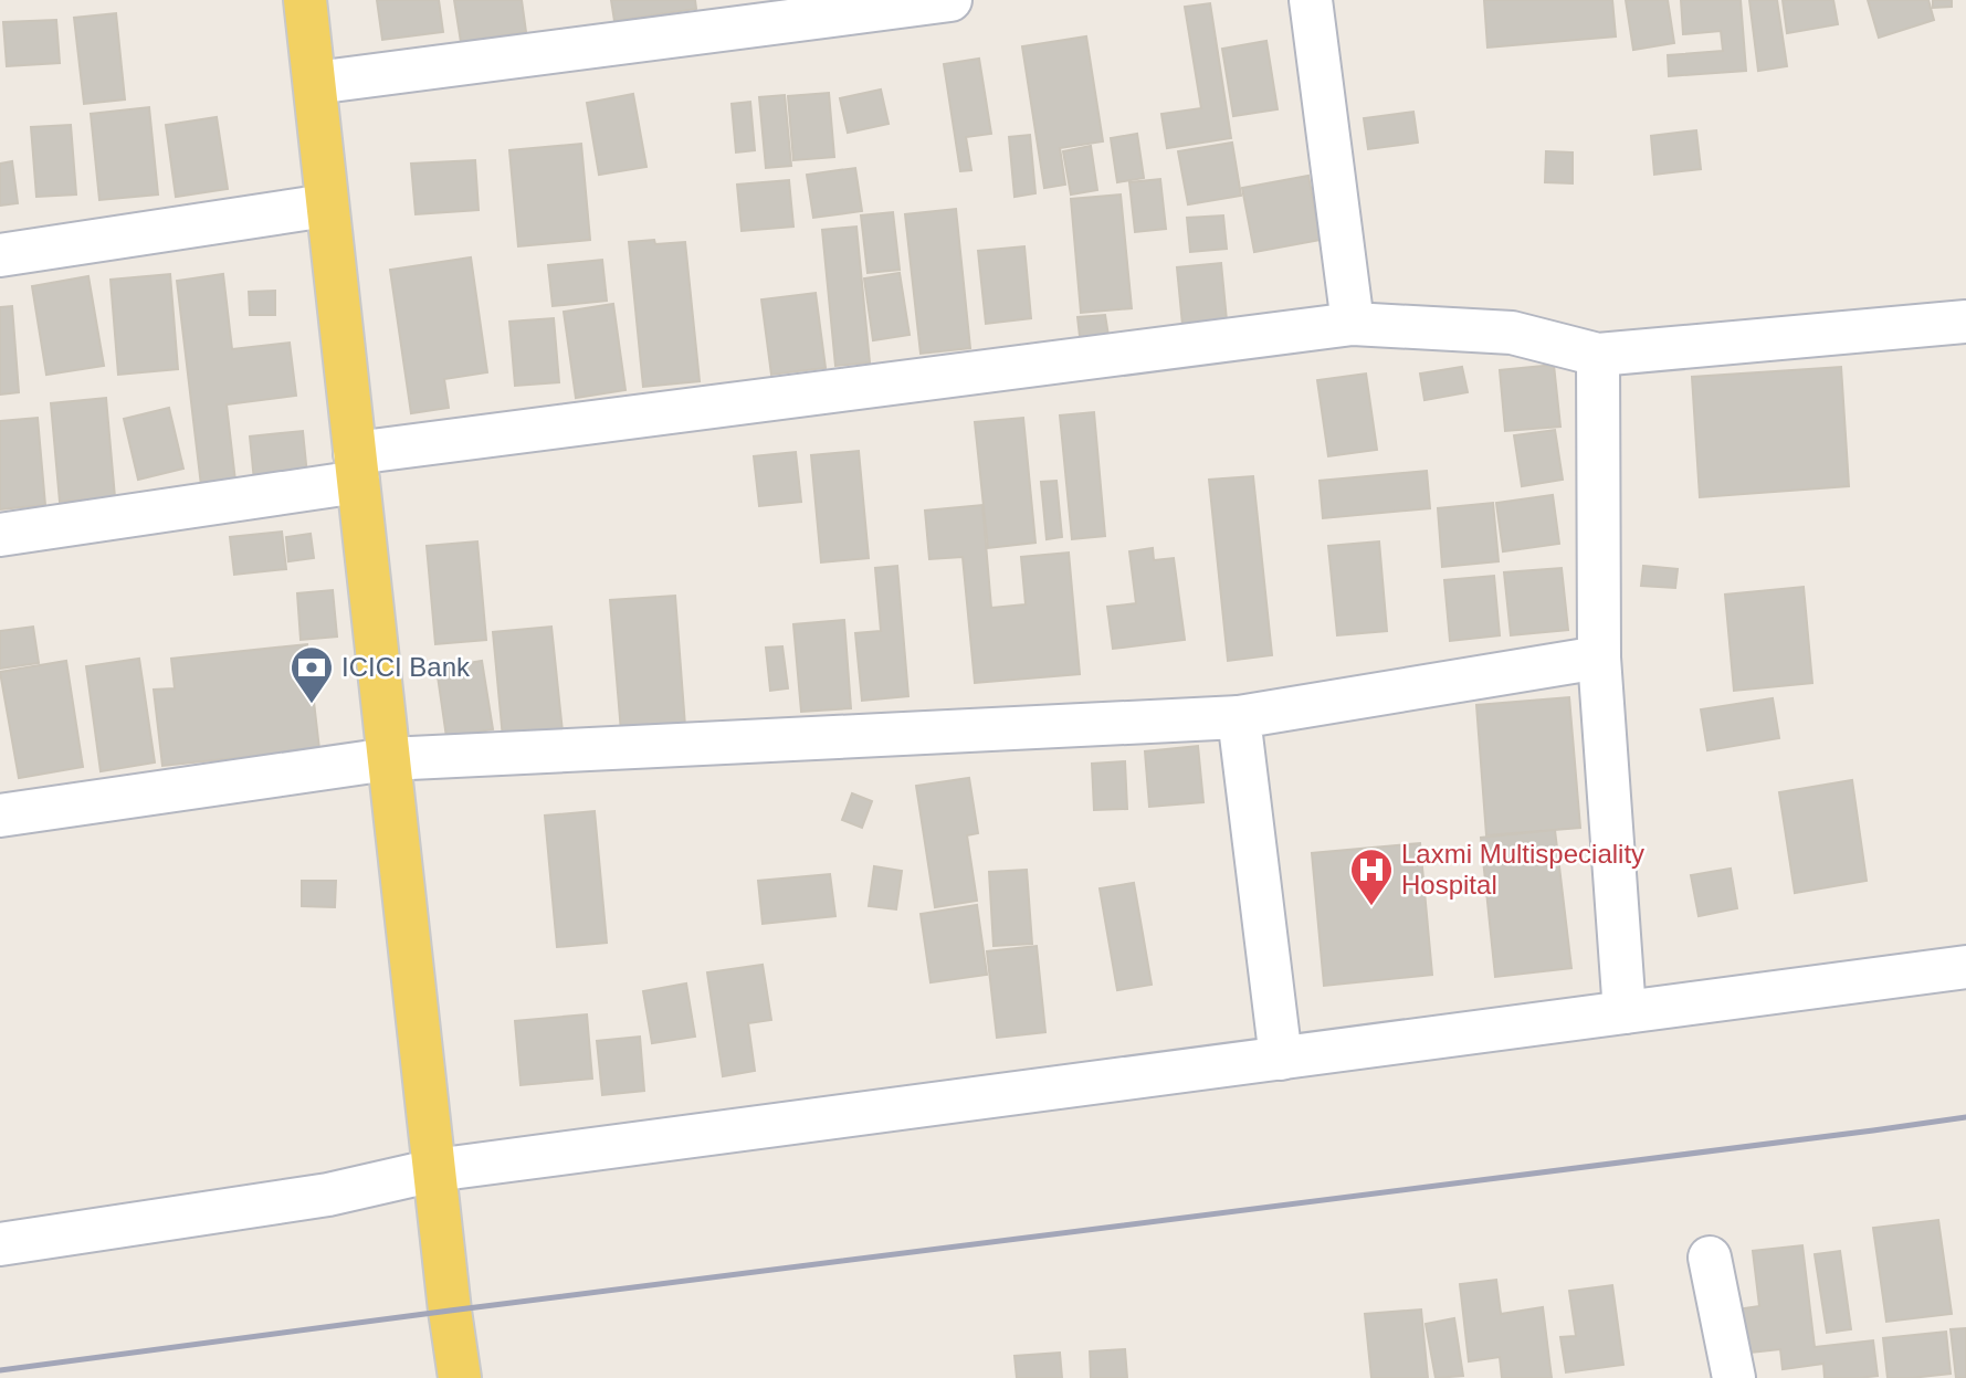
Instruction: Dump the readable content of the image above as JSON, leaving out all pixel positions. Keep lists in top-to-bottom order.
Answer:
{
  "places": {
    "bank": ["ICICI Bank"],
    "hospital": ["Laxmi Multispeciality Hospital"]
  }
}
